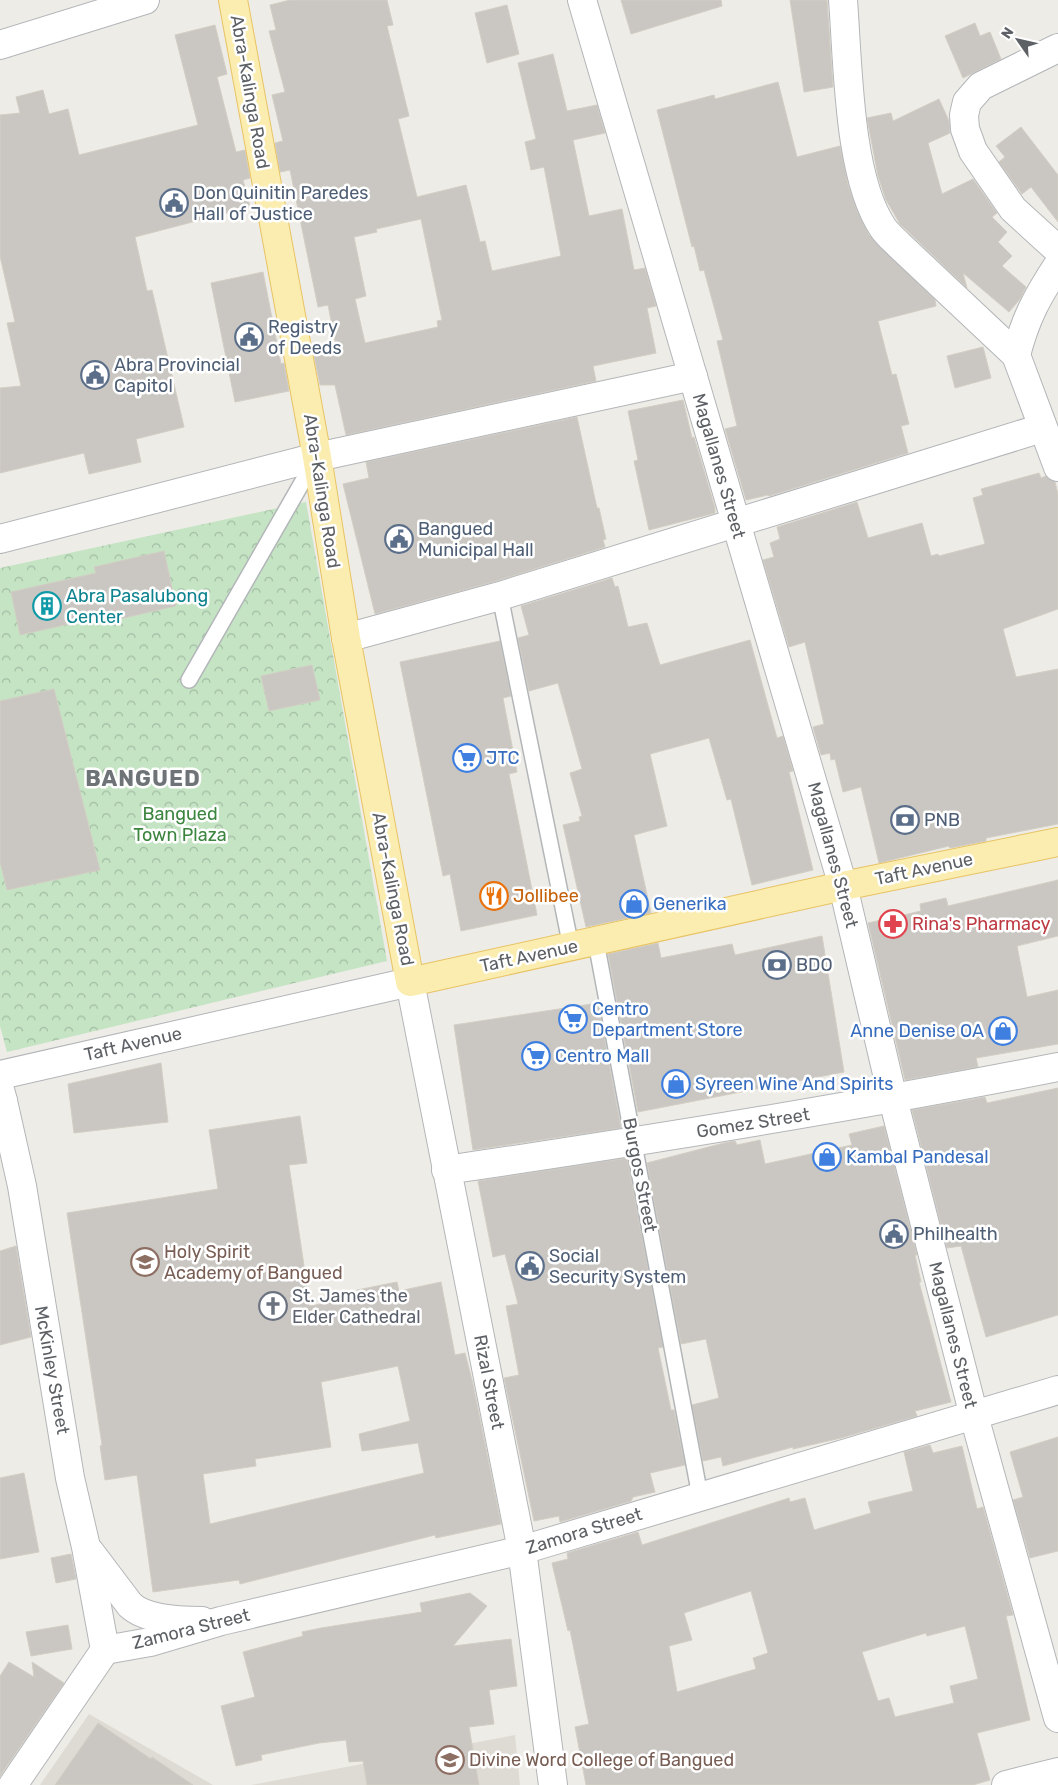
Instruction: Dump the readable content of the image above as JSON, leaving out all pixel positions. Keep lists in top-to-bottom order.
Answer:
{
  "streets": {
    "main road": ["Abra-Kalinga Road", "Taft Avenue"],
    "street": [
      "Magallanes Street",
      "Gomez Street",
      "McKinley Street",
      "Rizal Street",
      "Zamora Street"
    ],
    "lane": ["Burgos Street"]
  },
  "crossings": [
    ["Abra-Kalinga Road", "Taft Avenue"],
    ["Abra-Kalinga Road", "Rizal Street"],
    ["Magallanes Street", "Taft Avenue"],
    ["Magallanes Street", "Gomez Street"],
    ["Magallanes Street", "Zamora Street"],
    ["Taft Avenue", "Burgos Street"],
    ["Taft Avenue", "Rizal Street"],
    ["Gomez Street", "Burgos Street"],
    ["Gomez Street", "Rizal Street"],
    ["Burgos Street", "Zamora Street"],
    ["McKinley Street", "Zamora Street"],
    ["Rizal Street", "Zamora Street"]
  ],
  "districts": ["BANGUED"],
  "parks": ["Bangued Town Plaza"],
  "places": {
    "public building": [
      "Don Quinitin Paredes Hall of Justice",
      "Registry of Deeds",
      "Abra Provincial Capitol",
      "Bangued Municipal Hall",
      "Philhealth",
      "Social Security System"
    ],
    "building": ["Abra Pasalubong Center"],
    "supermarket": ["JTC", "Centro Department Store", "Centro Mall"],
    "bank": ["PNB", "BDO"],
    "restaurant": ["Jollibee"],
    "shop": [
      "Generika",
      "Anne Denise OA",
      "Syreen Wine And Spirits",
      "Kambal Pandesal"
    ],
    "pharmacy": ["Rina's Pharmacy"],
    "school or university": ["Holy Spirit Academy of Bangued", "Divine Word College of Bangued"],
    "church": ["St. James the Elder Cathedral"]
  },
  "north": "top left"
}
